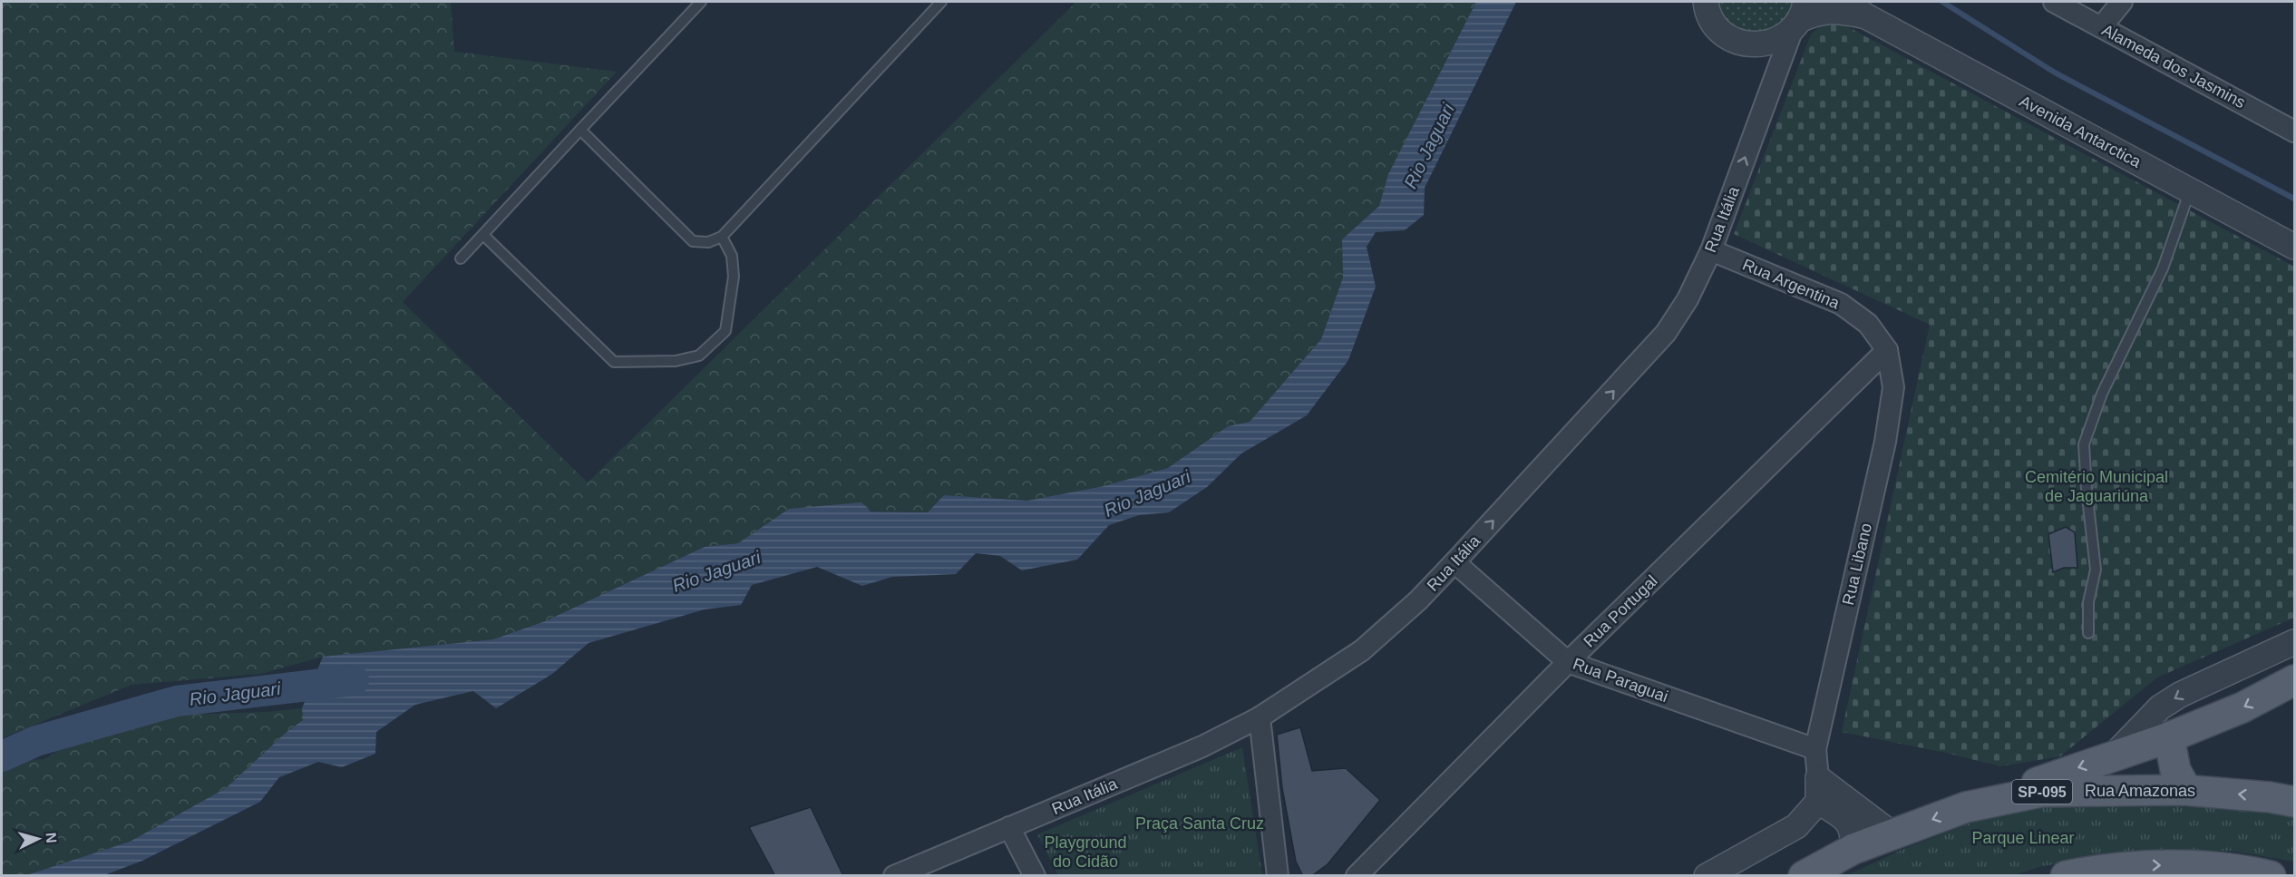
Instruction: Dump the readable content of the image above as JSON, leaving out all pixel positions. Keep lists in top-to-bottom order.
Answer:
{
  "streets": {
    "main road": ["Rua Amazonas", "SP-095"],
    "street": [
      "Alameda dos Jasmins",
      "Avenida Antarctica",
      "Rua Itália",
      "Rua Argentina",
      "Rua Libano",
      "Rua Portugal",
      "Rua Paraguai"
    ]
  },
  "crossings": [
    ["Avenida Antarctica", "Rua Itália"],
    ["Rua Itália", "Rua Argentina"],
    ["Rua Itália", "Rua Paraguai"],
    ["Rua Argentina", "Rua Libano"],
    ["Rua Argentina", "Rua Portugal"],
    ["Rua Libano", "Rua Portugal"],
    ["Rua Libano", "Rua Paraguai"],
    ["Rua Portugal", "Rua Paraguai"],
    ["Rua Amazonas", "SP-095"]
  ],
  "one_way": ["Rua Itália"],
  "water": ["Rio Jaguari"],
  "parks": [
    "Cemitério Municipal de Jaguariúna",
    "Praça Santa Cruz",
    "Parque Linear",
    "Playground do Cidão"
  ],
  "north": "right"
}
